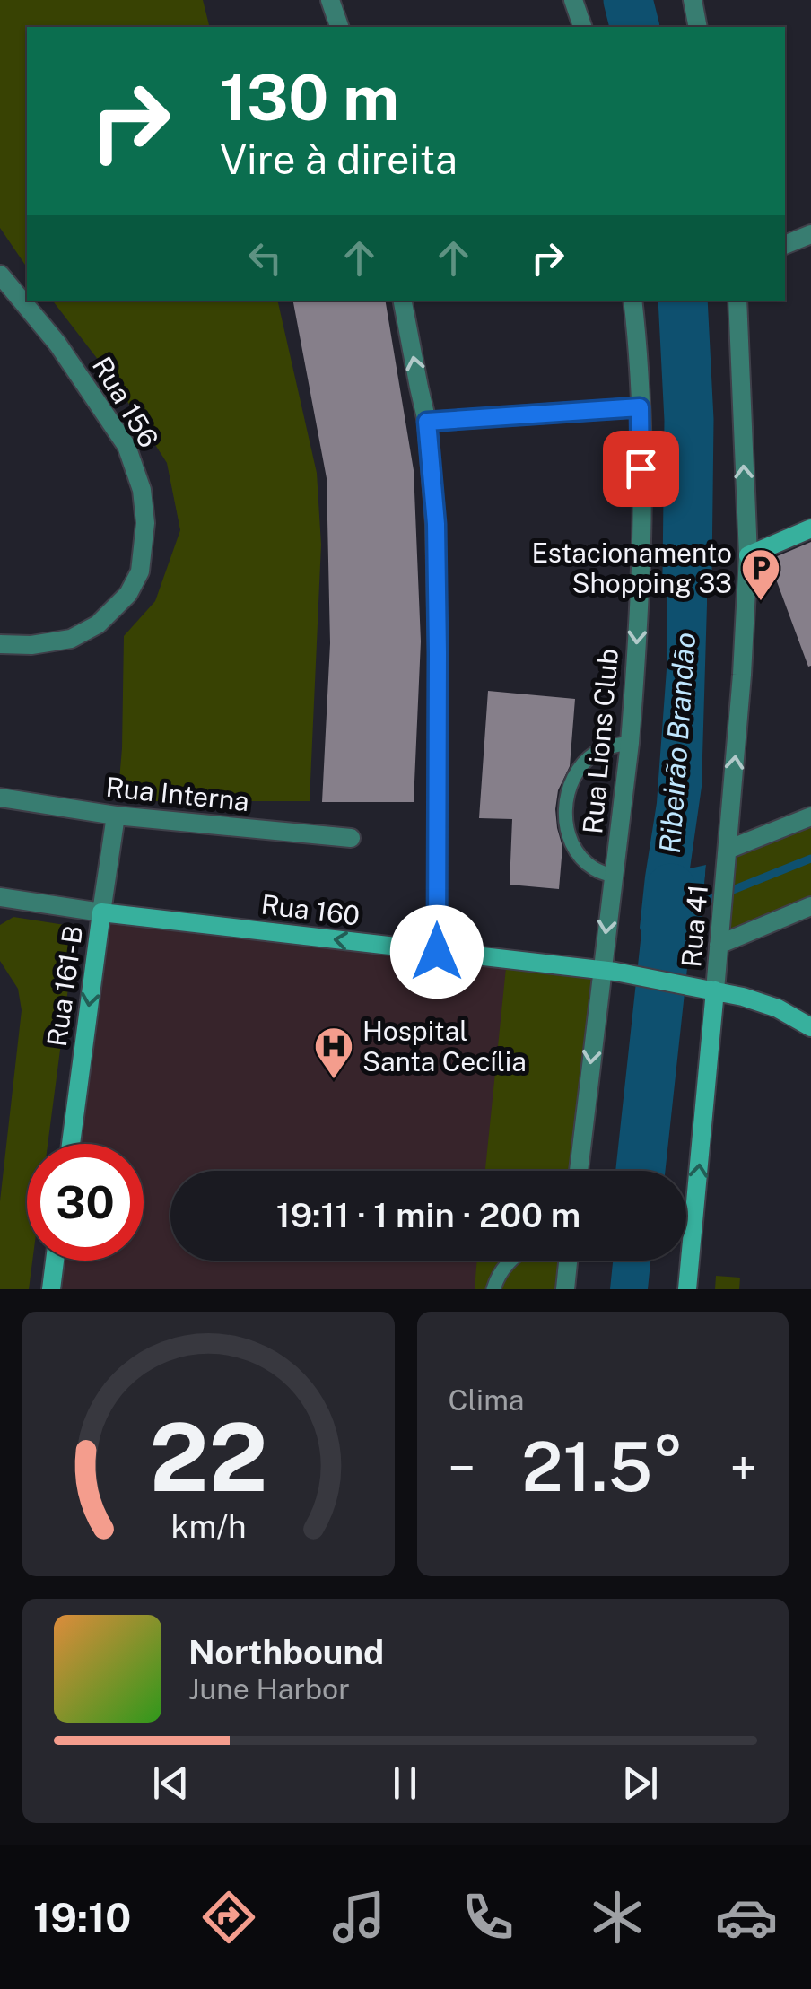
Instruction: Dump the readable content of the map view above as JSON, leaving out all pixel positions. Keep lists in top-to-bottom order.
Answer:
{
  "streets": {
    "street": [
      "Rua 156",
      "Rua Lions Club",
      "Rua Interna",
      "Rua 160",
      "Rua 41",
      "Rua 161-B"
    ]
  },
  "crossings": [
    ["Rua Lions Club", "Rua 160"],
    ["Rua Interna", "Rua 161-B"],
    ["Rua 160", "Rua 41"],
    ["Rua 160", "Rua 161-B"]
  ],
  "one_way": [
    "Rua Lions Club",
    "Rua 160",
    "Rua 41",
    "Rua 161-B"
  ],
  "water": ["Ribeirão Brandão"],
  "places": {
    "parking": ["Estacionamento Shopping 33"],
    "hospital": ["Hospital Santa Cecília"]
  },
  "page": {
    "turn": ["130 m", "Vire à direita"],
    "limit": "30",
    "trip": "19:11 · 1 min · 200 m",
    "tile": "Clima",
    "heat": ["−", "21.5°", "+"],
    "song": ["Northbound", "June Harbor"],
    "tabs": "19:10",
    "gauge": ["22", "km/h"]
  }
}
